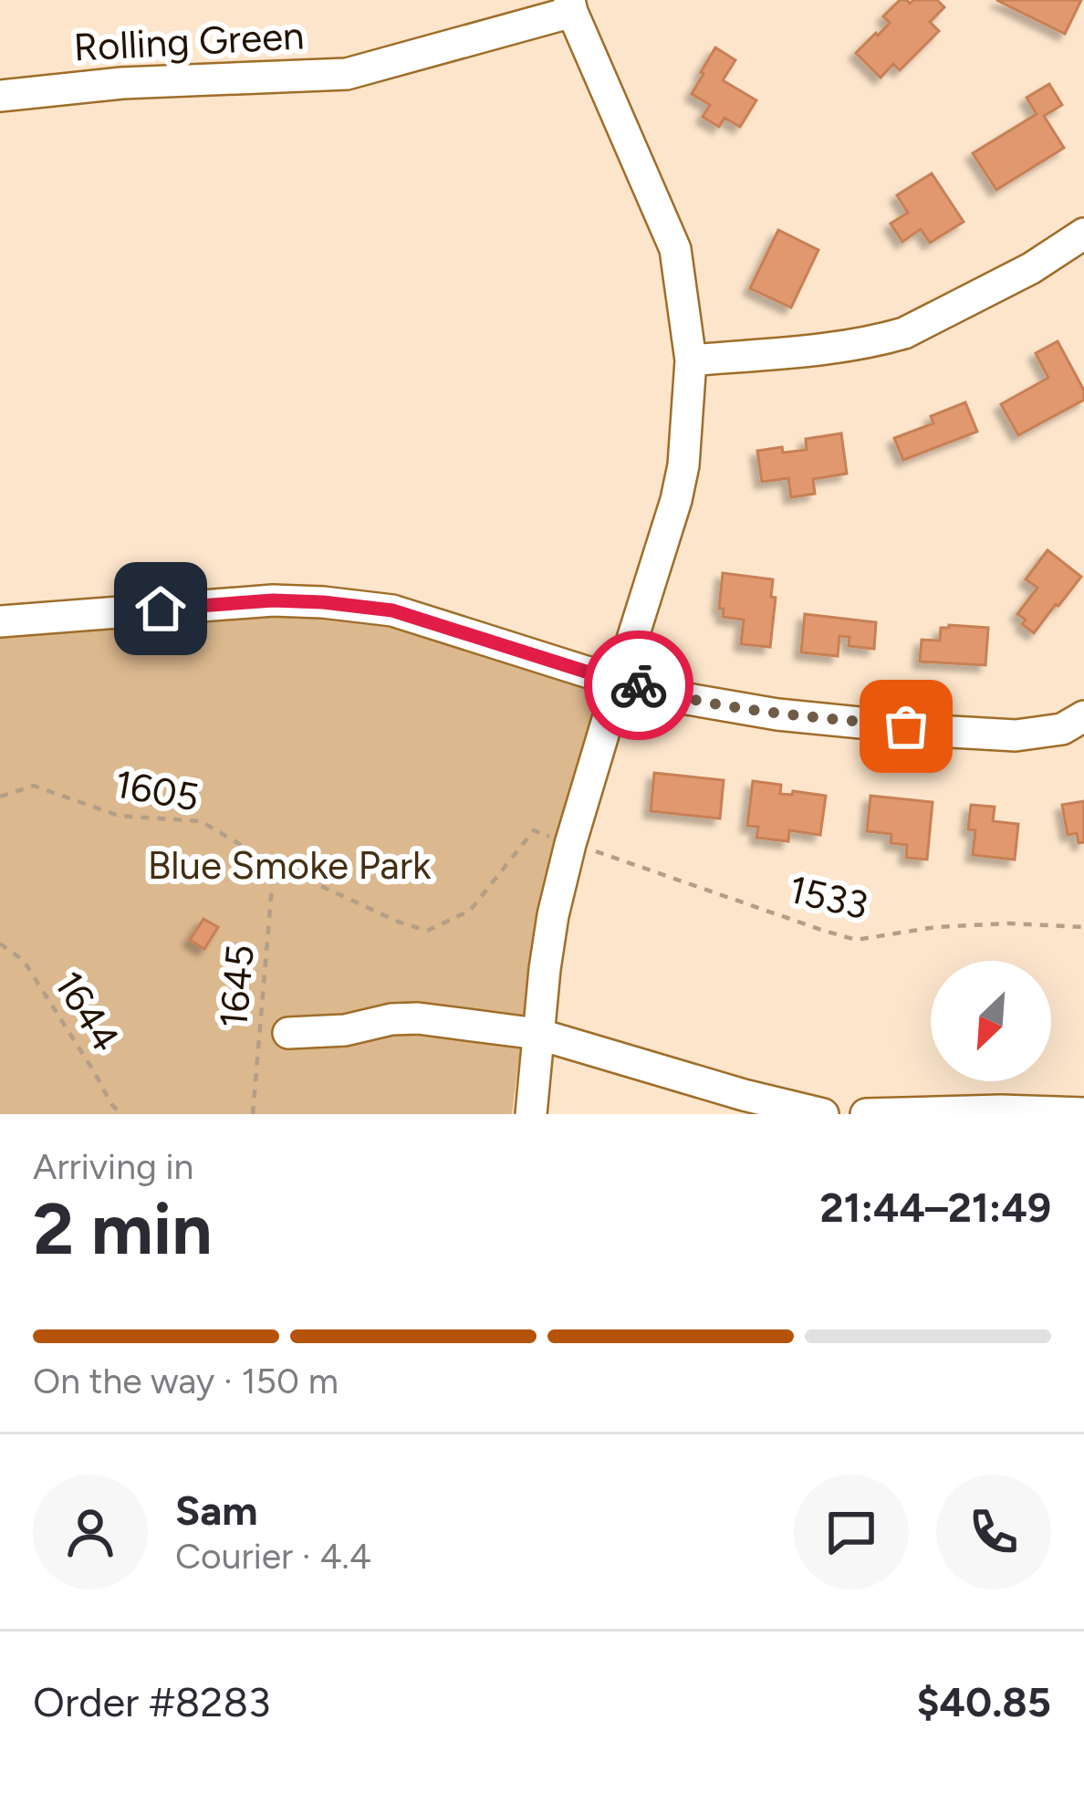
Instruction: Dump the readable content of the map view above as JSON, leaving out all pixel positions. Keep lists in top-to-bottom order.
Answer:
{
  "streets": {
    "street": ["Rolling Green"],
    "path": [
      "1605",
      "1533",
      "1645",
      "1644"
    ]
  },
  "crossings": [
    ["1605", "1533"],
    ["1605", "1645"]
  ],
  "parks": ["Blue Smoke Park"],
  "north": "bottom left",
  "page": {
    "heading": ["2 min", "Arriving in", "21:44–21:49"],
    "panel": [
      "Sam",
      "Courier · 4.4",
      "Order #8283",
      "$40.85"
    ],
    "bar": "On the way · 150 m"
  }
}
